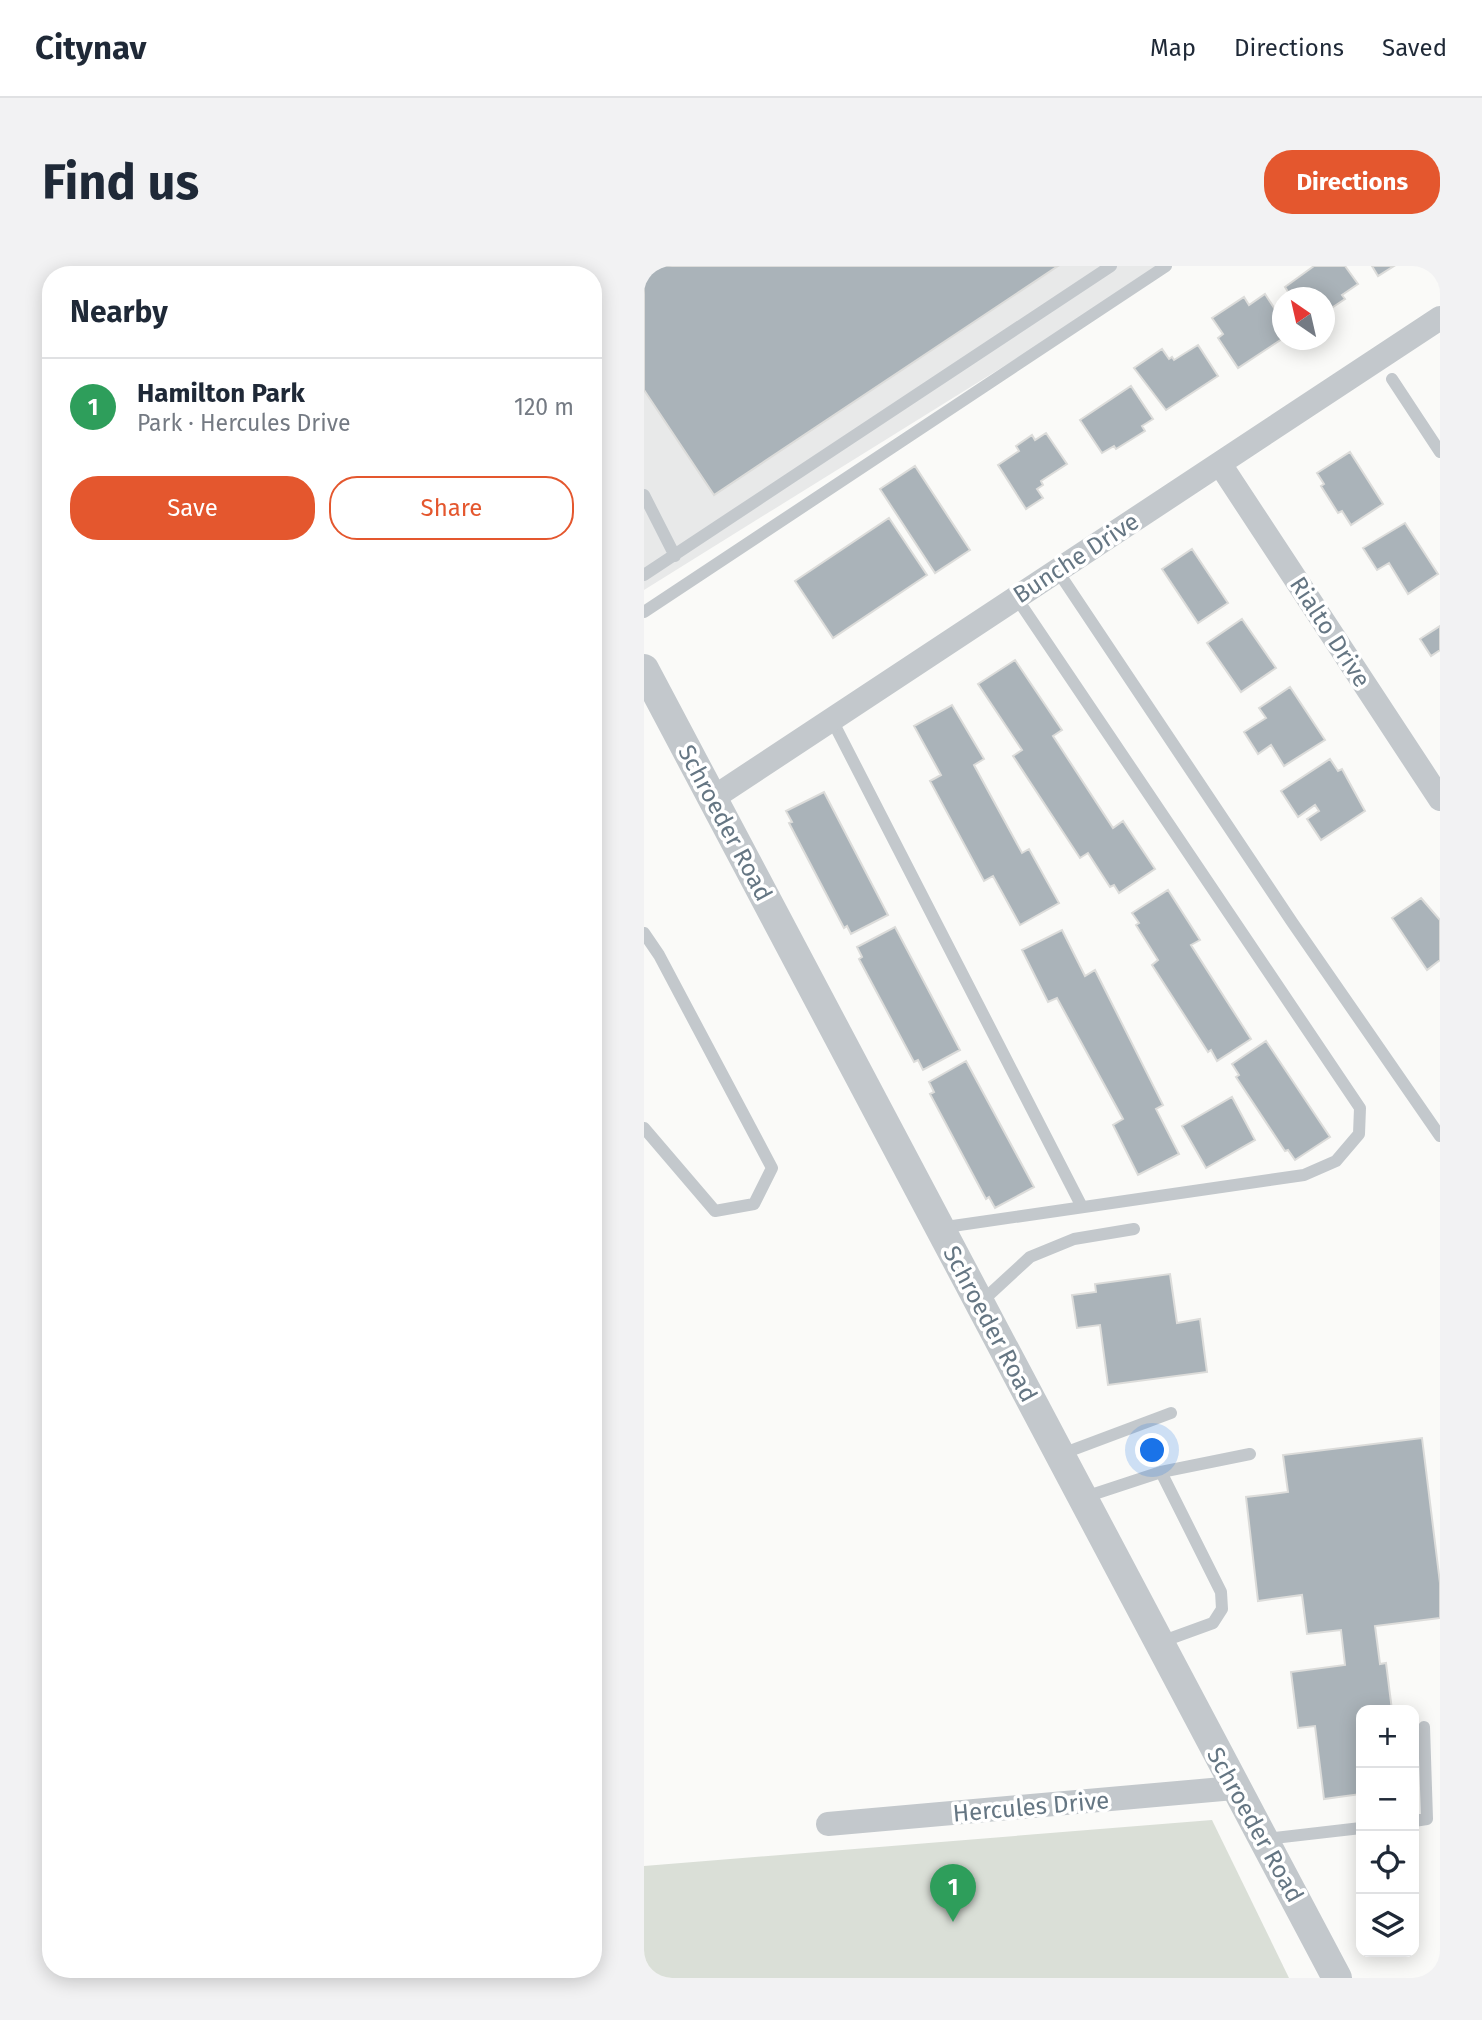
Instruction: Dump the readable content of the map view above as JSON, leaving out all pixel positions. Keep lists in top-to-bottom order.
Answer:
{
  "streets": {
    "street": [
      "Bunche Drive",
      "Rialto Drive",
      "Schroeder Road",
      "Hercules Drive"
    ]
  },
  "crossings": [
    ["Bunche Drive", "Rialto Drive"],
    ["Bunche Drive", "Schroeder Road"],
    ["Schroeder Road", "Hercules Drive"]
  ],
  "north": "top left",
  "page": {
    "header": "Citynav",
    "nav": ["Map", "Directions", "Saved"],
    "buttons": [
      "Directions",
      ["Save", "Share"]
    ],
    "title": "Find us",
    "heading": "Nearby",
    "list": [
      {
        "mark": "1",
        "name": "Hamilton Park",
        "note": "Park · Hercules Drive",
        "value": "120 m"
      }
    ],
    "map_buttons": ["+", "−"],
    "pins": "1"
  }
}
